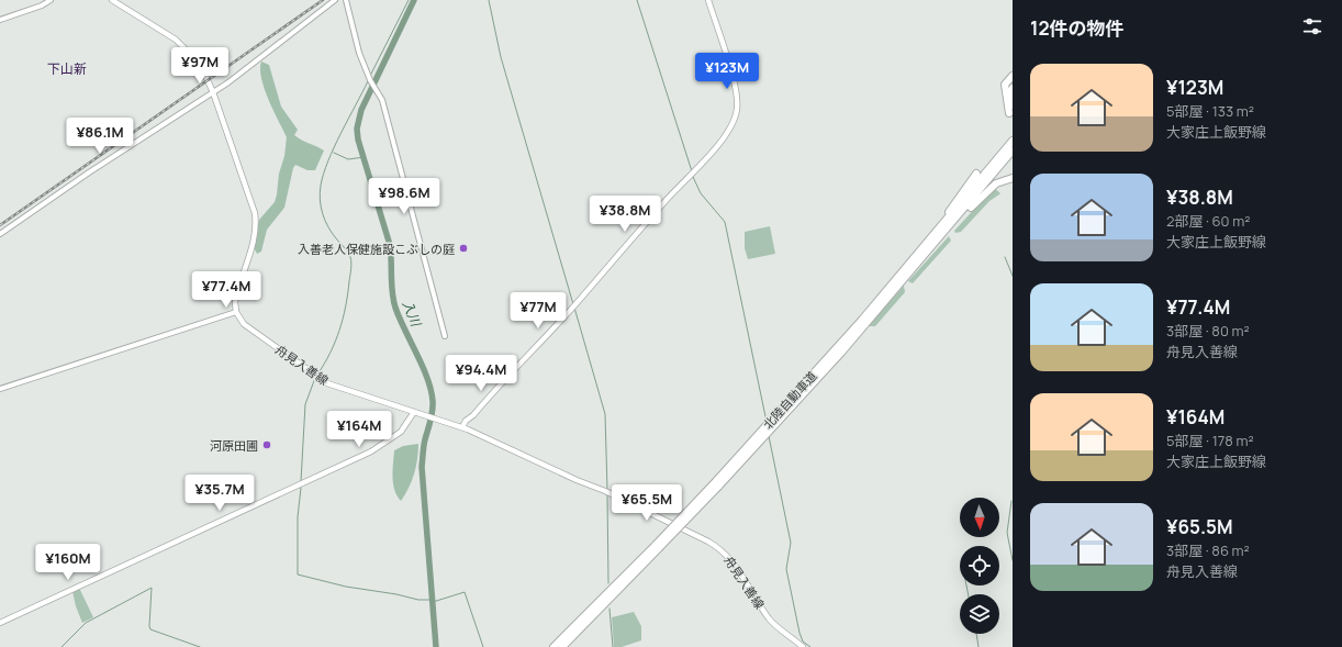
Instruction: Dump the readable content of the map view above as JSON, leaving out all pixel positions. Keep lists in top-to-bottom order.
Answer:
{
  "streets": {
    "highway": ["北陸自動車道"],
    "main road": ["舟見入善線"]
  },
  "districts": ["下山新"],
  "water": ["入川"],
  "places": ["入善老人保健施設こぶしの庭", "河原田圃"],
  "north": "bottom",
  "page": {
    "heading": "12件の物件",
    "price": [
      "¥97M",
      "¥123M",
      "¥86.1M",
      "¥98.6M",
      "¥38.8M",
      "¥77.4M",
      "¥77M",
      "¥94.4M",
      "¥164M",
      "¥35.7M",
      "¥65.5M",
      "¥160M"
    ],
    "list": [
      {
        "name": "¥123M",
        "note": "5部屋 · 133 m² · 大家庄上飯野線"
      },
      {
        "name": "¥38.8M",
        "note": "2部屋 · 60 m² · 大家庄上飯野線"
      },
      {
        "name": "¥77.4M",
        "note": "3部屋 · 80 m² · 舟見入善線"
      },
      {
        "name": "¥164M",
        "note": "5部屋 · 178 m² · 大家庄上飯野線"
      },
      {
        "name": "¥65.5M",
        "note": "3部屋 · 86 m² · 舟見入善線"
      }
    ]
  }
}
